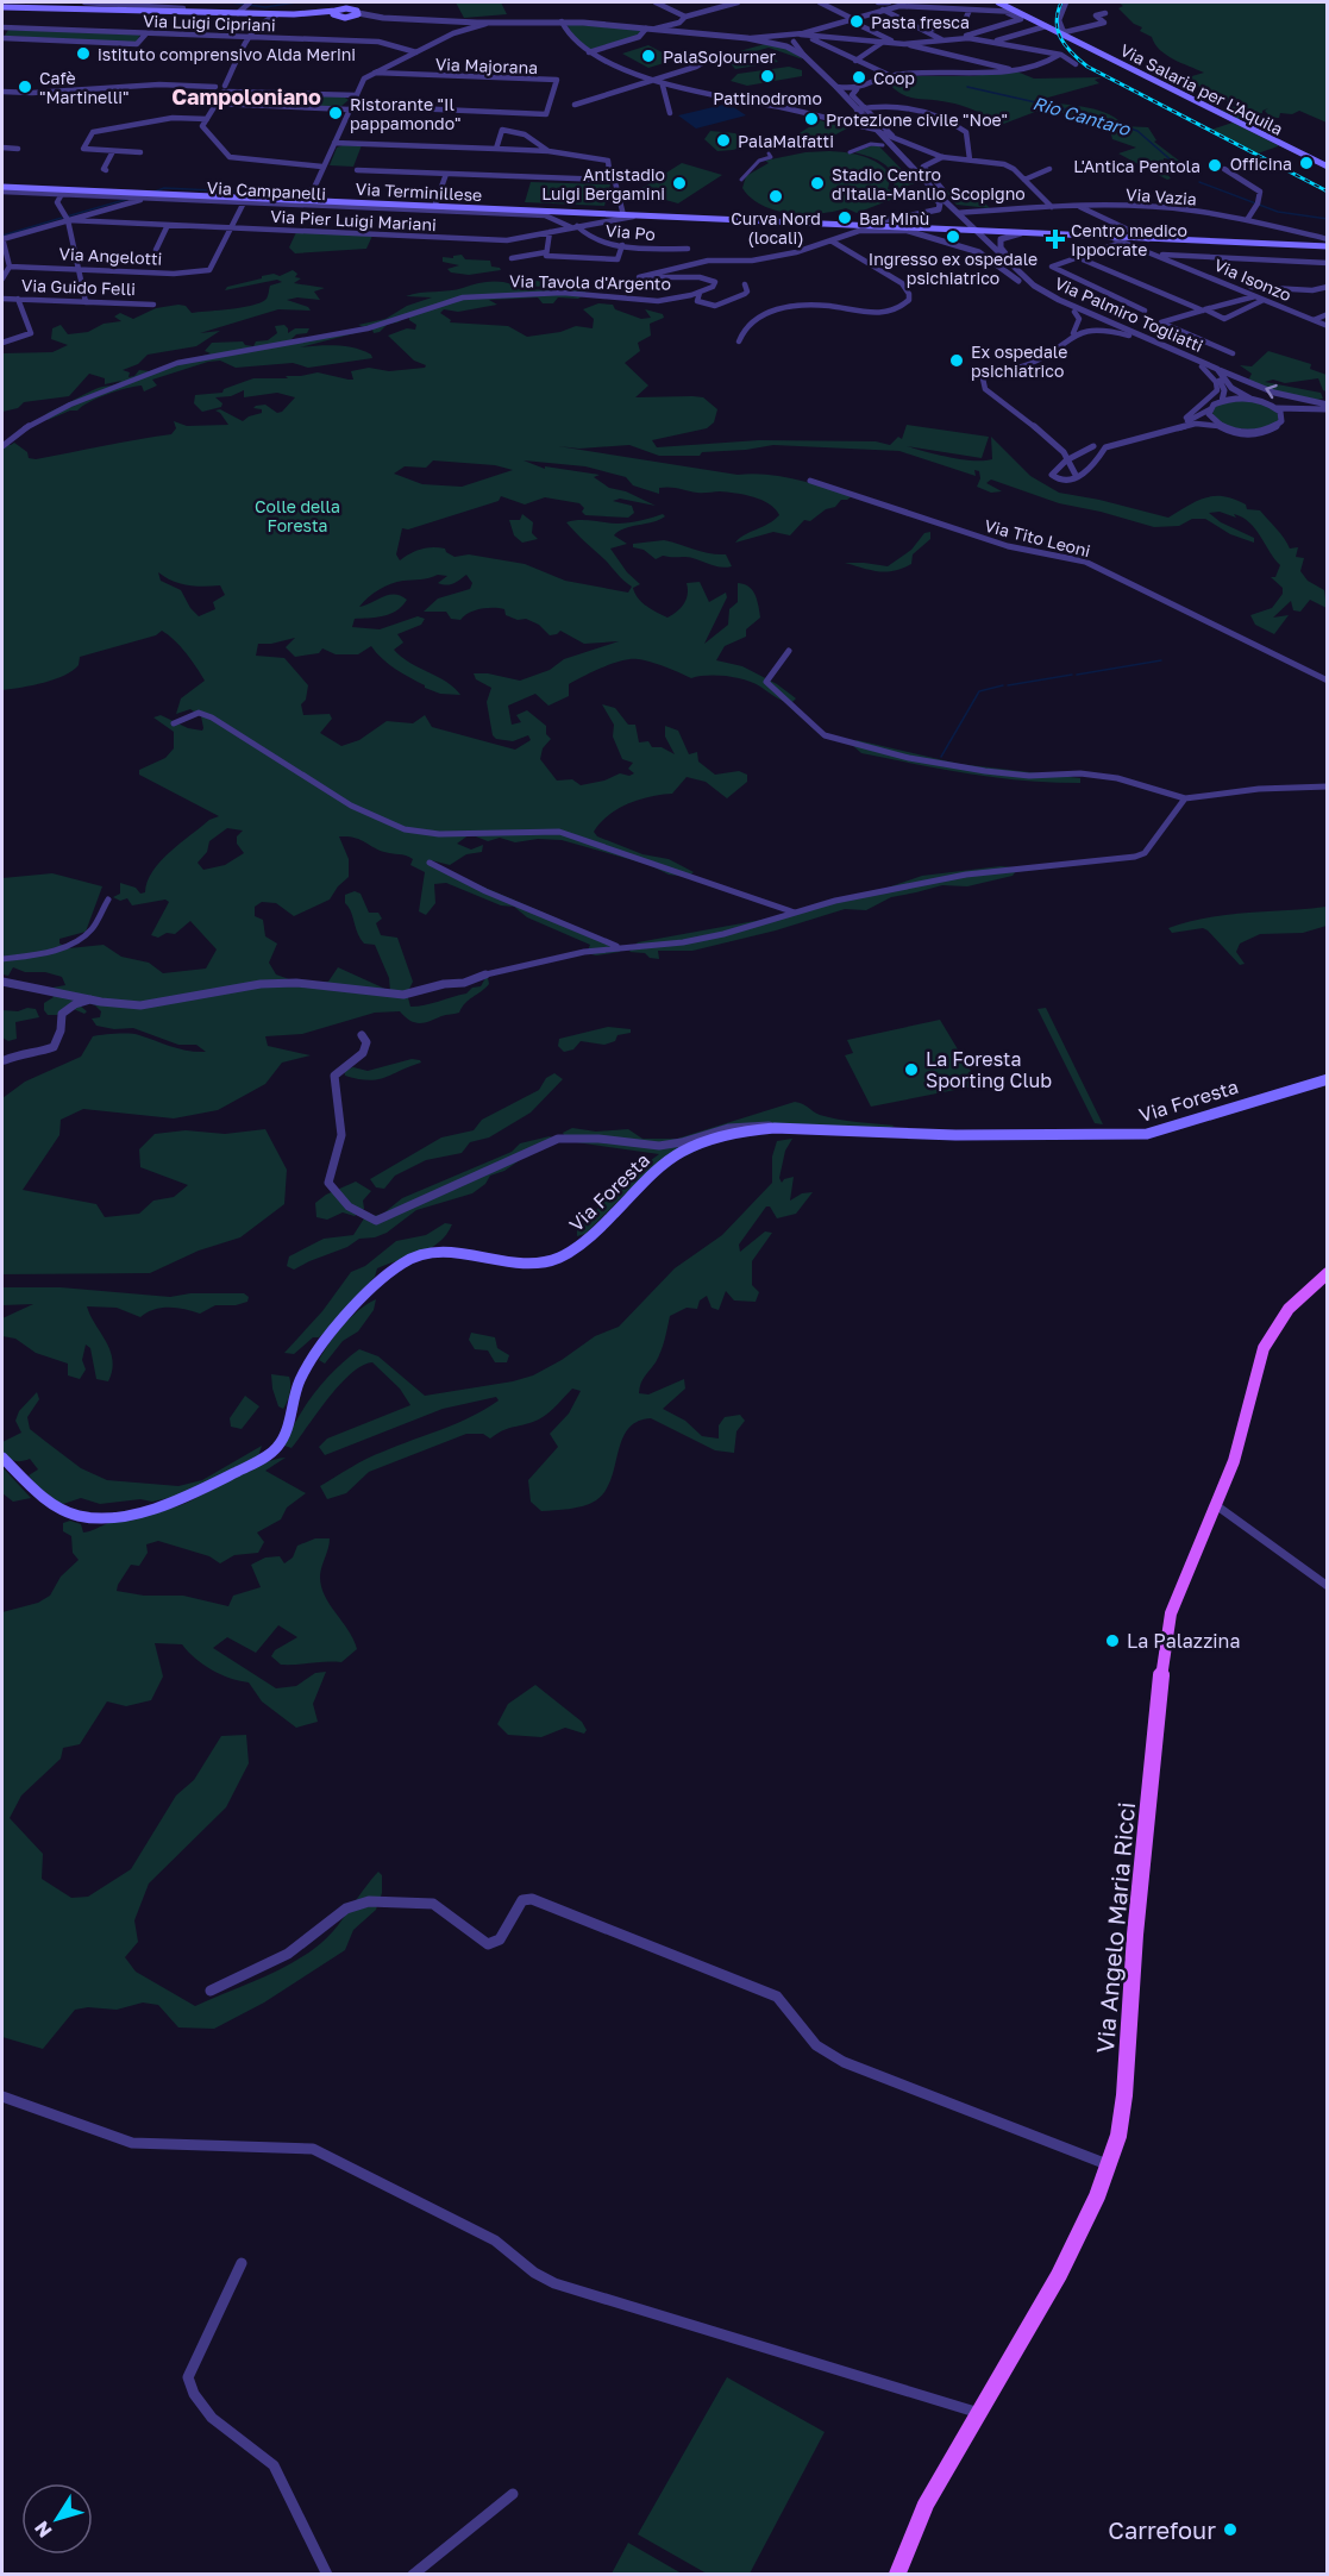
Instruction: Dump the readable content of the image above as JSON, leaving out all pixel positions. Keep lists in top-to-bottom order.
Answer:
{
  "streets": {
    "main road": [
      "Via Salaria per L'Aquila",
      "Via Terminillese",
      "Via Foresta",
      "Via Angelo Maria Ricci"
    ],
    "street": [
      "Via Luigi Cipriani",
      "Via Majorana",
      "Via Campanelli",
      "Via Vazia",
      "Via Pier Luigi Mariani",
      "Via Po",
      "Via Angelotti",
      "Via Isonzo",
      "Via Tavola d'Argento",
      "Via Guido Felli",
      "Via Palmiro Togliatti",
      "Via Tito Leoni"
    ]
  },
  "crossings": [
    ["Via Campanelli", "Via Terminillese"],
    ["Via Campanelli", "Via Pier Luigi Mariani"],
    ["Via Campanelli", "Via Po"],
    ["Via Terminillese", "Via Pier Luigi Mariani"],
    ["Via Terminillese", "Via Palmiro Togliatti"],
    ["Via Pier Luigi Mariani", "Via Po"],
    ["Via Pier Luigi Mariani", "Via Angelotti"]
  ],
  "districts": ["Campoloniano"],
  "water": ["Rio Cantaro"],
  "parks": ["Colle della Foresta"],
  "places": {
    "other": [
      "Pasta fresca",
      "istituto comprensivo Alda Merini",
      "PalaSojourner",
      "Pattinodromo",
      "Coop",
      "Cafè \"Martinelli\"",
      "Ristorante \"Il pappamondo\"",
      "Protezione civile \"Noe\"",
      "PalaMalfatti",
      "Officina",
      "L'Antica Pentola",
      "Antistadio Luigi Bergamini",
      "Stadio Centro d'Italia-Manlio Scopigno",
      "Curva Nord (locali)",
      "Bar Minù",
      "Ingresso ex ospedale psichiatrico",
      "Ex ospedale psichiatrico",
      "La Foresta Sporting Club",
      "La Palazzina",
      "Carrefour"
    ],
    "health": ["Centro medico Ippocrate"]
  },
  "north": "bottom left"
}
